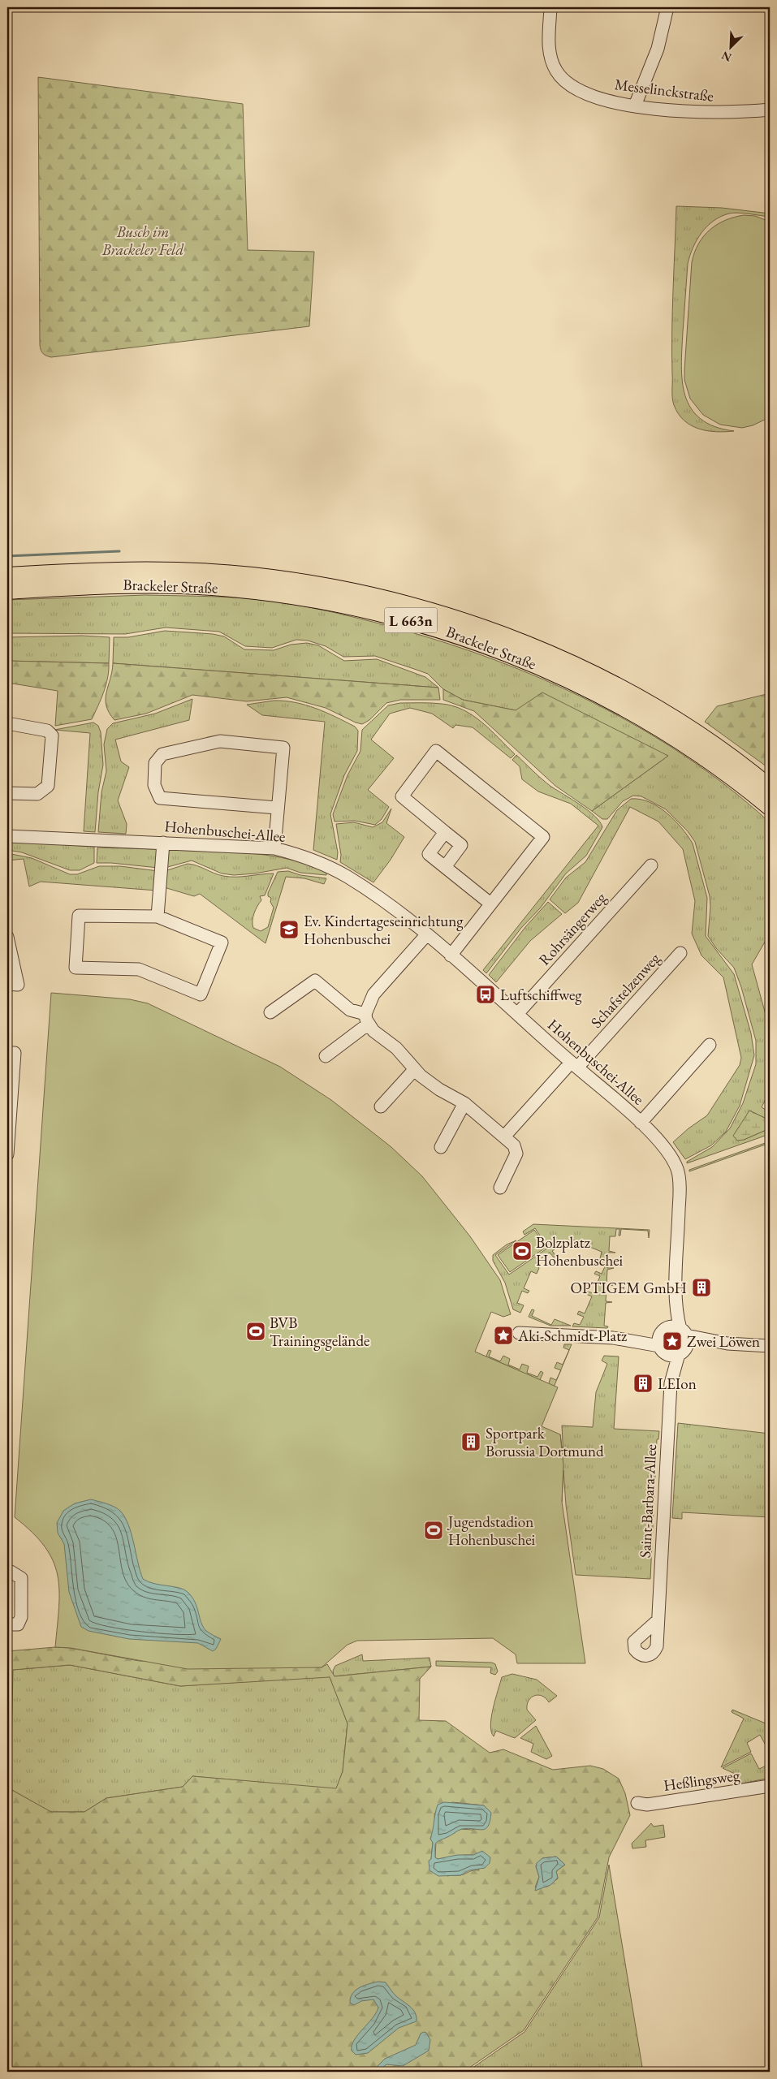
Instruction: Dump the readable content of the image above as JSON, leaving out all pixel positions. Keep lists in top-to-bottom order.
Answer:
{
  "streets": {
    "highway": ["Brackeler Straße", "L 663n"],
    "street": [
      "Messelinckstraße",
      "Hohenbuschei-Allee",
      "Rohrsängerweg",
      "Schafstelzenweg",
      "Saint-Barbara-Allee",
      "Heßlingsweg"
    ]
  },
  "crossings": [
    ["Hohenbuschei-Allee", "Rohrsängerweg"],
    ["Hohenbuschei-Allee", "Schafstelzenweg"],
    ["Hohenbuschei-Allee", "Saint-Barbara-Allee"]
  ],
  "parks": ["Busch im Brackeler Feld"],
  "places": {
    "school or university": ["Ev. Kindertageseinrichtung Hohenbuschei"],
    "bus stop": ["Luftschiffweg"],
    "sports": ["Bolzplatz Hohenbuschei", "BVB Trainingsgelände", "Jugendstadion Hohenbuschei"],
    "building": ["OPTIGEM GmbH", "LEIon", "Sportpark Borussia Dortmund"],
    "place": ["Aki-Schmidt-Platz", "Zwei Löwen"]
  },
  "north": "bottom left"
}
